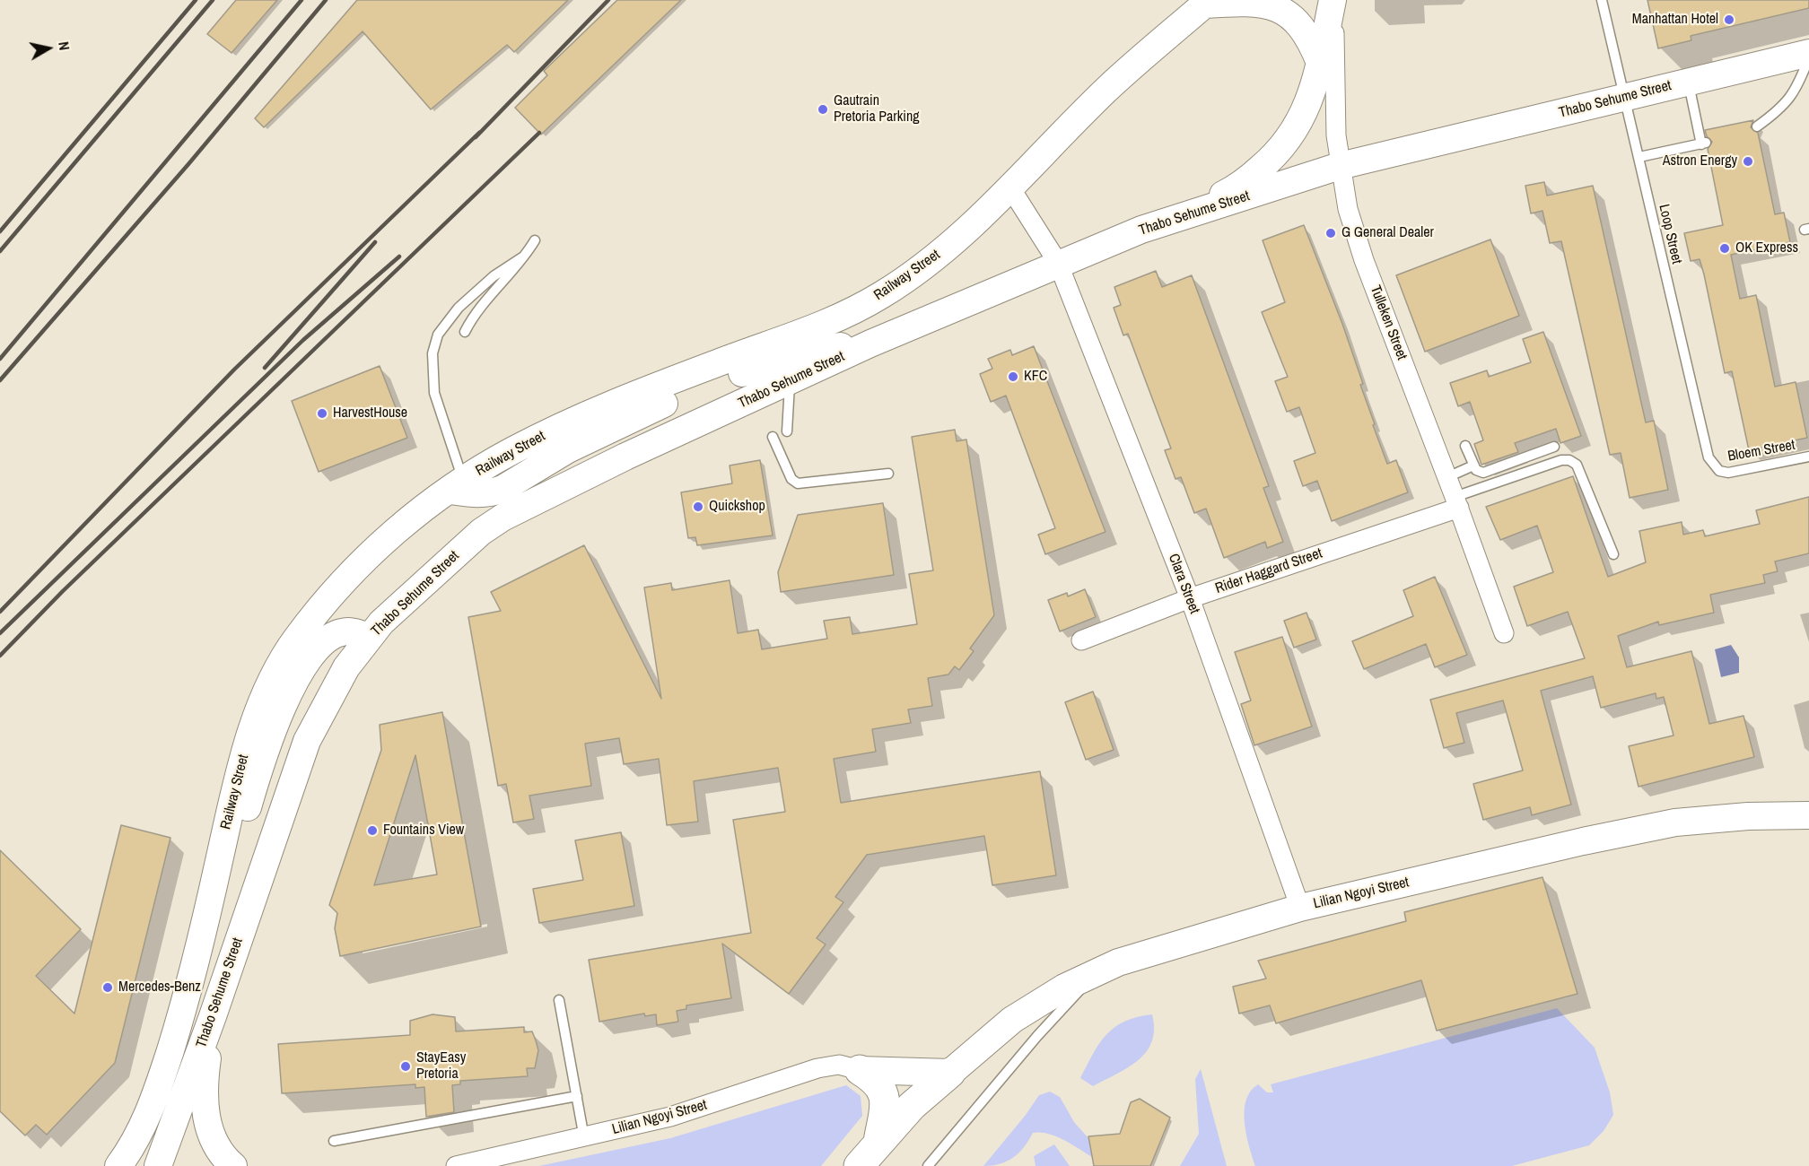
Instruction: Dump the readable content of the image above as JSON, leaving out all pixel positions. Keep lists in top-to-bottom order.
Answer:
{
  "streets": {
    "main road": ["Thabo Sehume Street", "Railway Street", "Lilian Ngoyi Street"],
    "street": ["Tulleken Street", "Rider Haggard Street", "Clara Street"],
    "lane": ["Loop Street", "Bloem Street"]
  },
  "crossings": [
    ["Thabo Sehume Street", "Loop Street"],
    ["Thabo Sehume Street", "Tulleken Street"],
    ["Thabo Sehume Street", "Clara Street"],
    ["Loop Street", "Bloem Street"],
    ["Railway Street", "Clara Street"],
    ["Tulleken Street", "Rider Haggard Street"],
    ["Rider Haggard Street", "Clara Street"],
    ["Clara Street", "Lilian Ngoyi Street"]
  ],
  "places": [
    "Manhattan Hotel",
    "Gautrain Pretoria Parking",
    "Astron Energy",
    "G General Dealer",
    "OK Express",
    "KFC",
    "HarvestHouse",
    "Quickshop",
    "Fountains View",
    "Mercedes-Benz",
    "StayEasy Pretoria"
  ],
  "north": "right"
}
